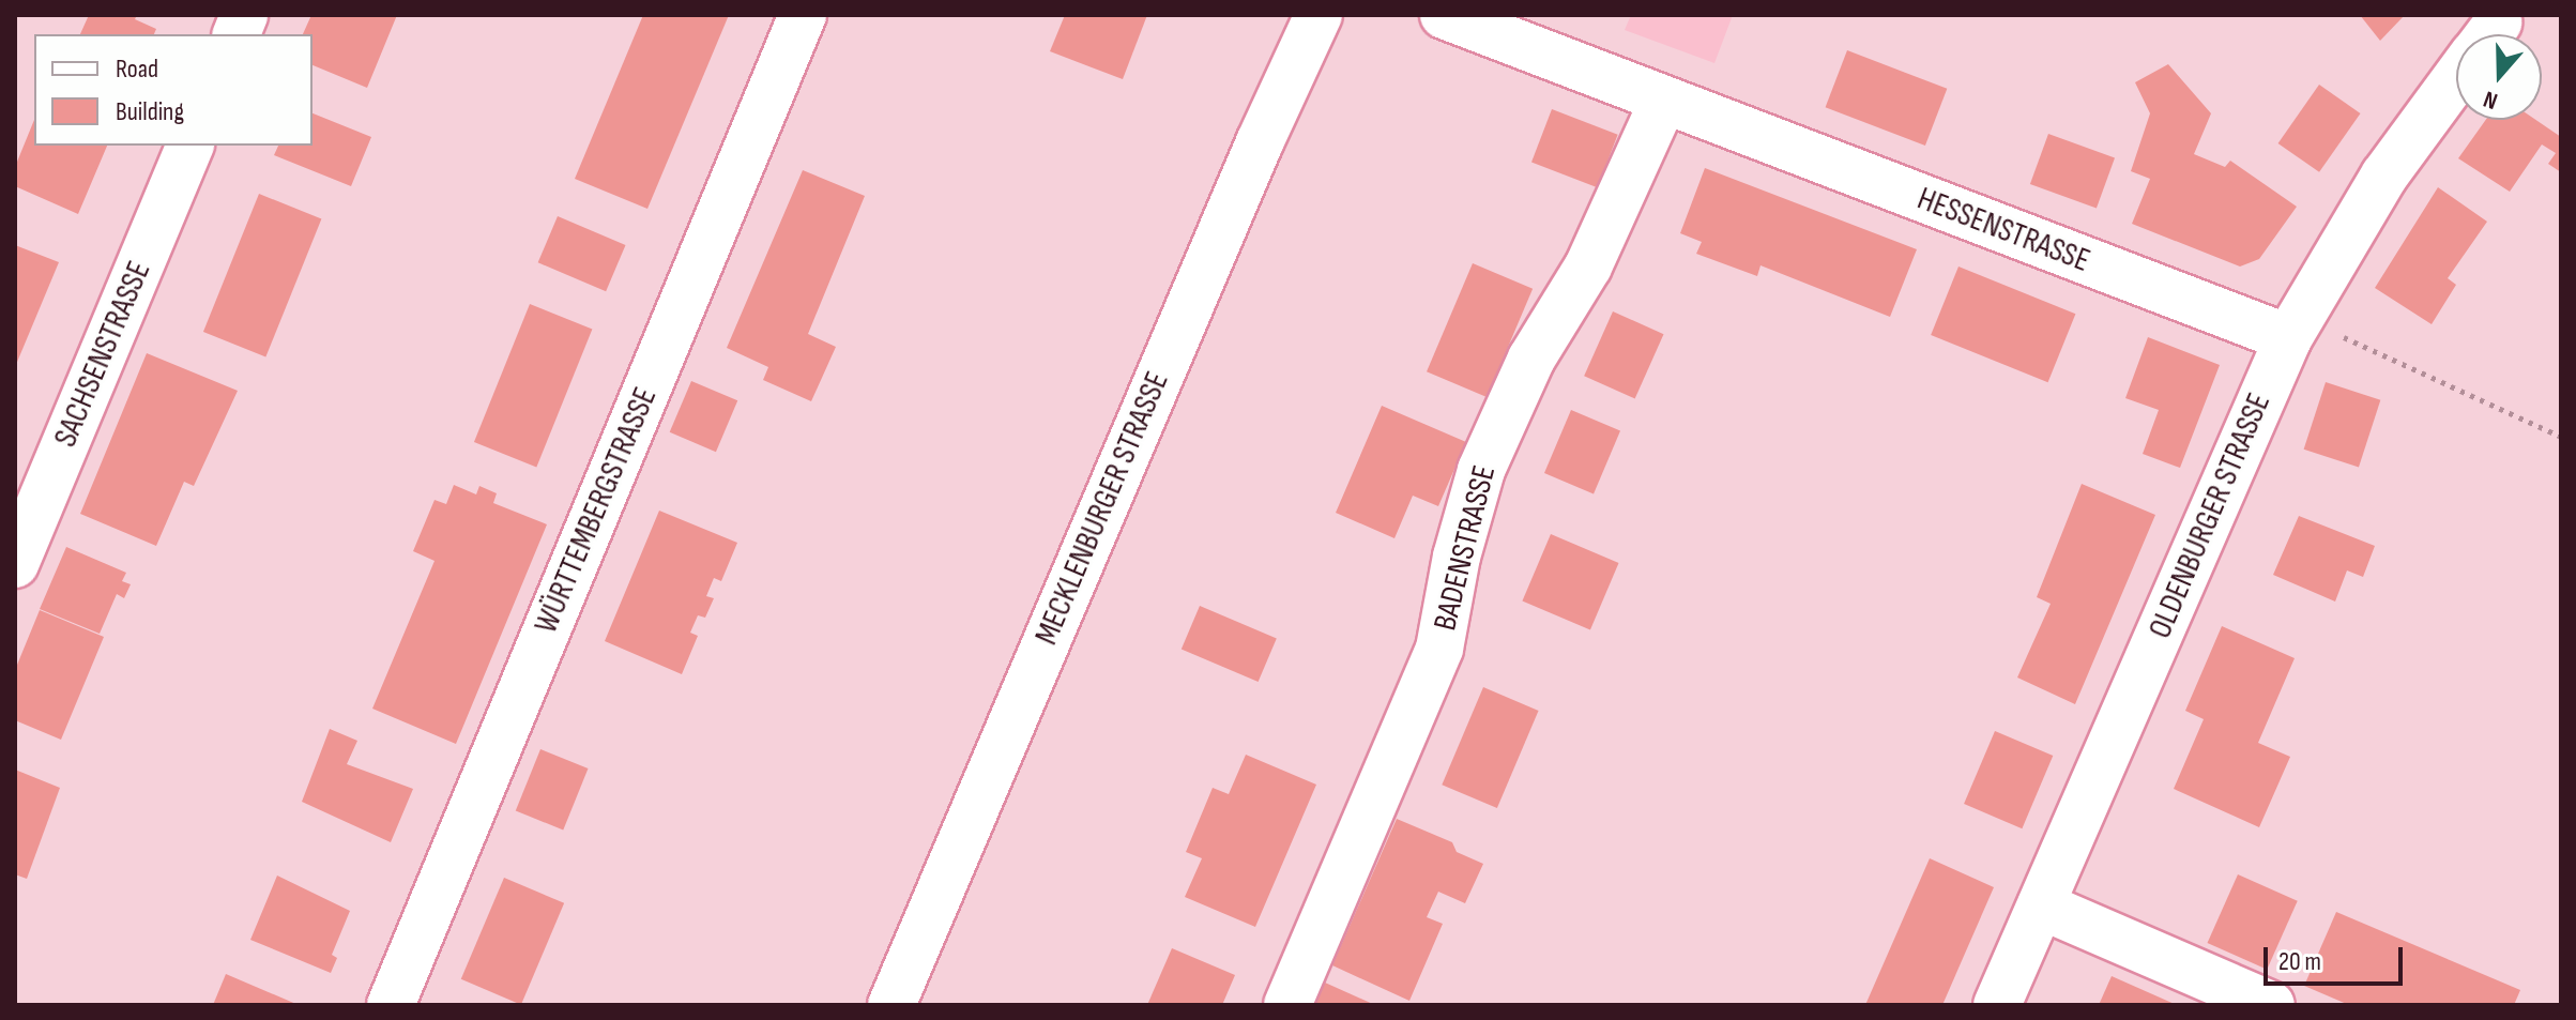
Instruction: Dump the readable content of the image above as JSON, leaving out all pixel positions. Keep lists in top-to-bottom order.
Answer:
{
  "streets": {
    "street": [
      "HESSENSTRASSE",
      "SACHSENSTRASSE",
      "MECKLENBURGER STRASSE",
      "WÜRTTEMBERGSTRASSE",
      "OLDENBURGER STRASSE",
      "BADENSTRASSE"
    ]
  },
  "crossings": [
    ["HESSENSTRASSE", "OLDENBURGER STRASSE"],
    ["HESSENSTRASSE", "BADENSTRASSE"]
  ],
  "legend": ["Road", "Building"],
  "scale_bar": "20 m",
  "north": "bottom"
}
